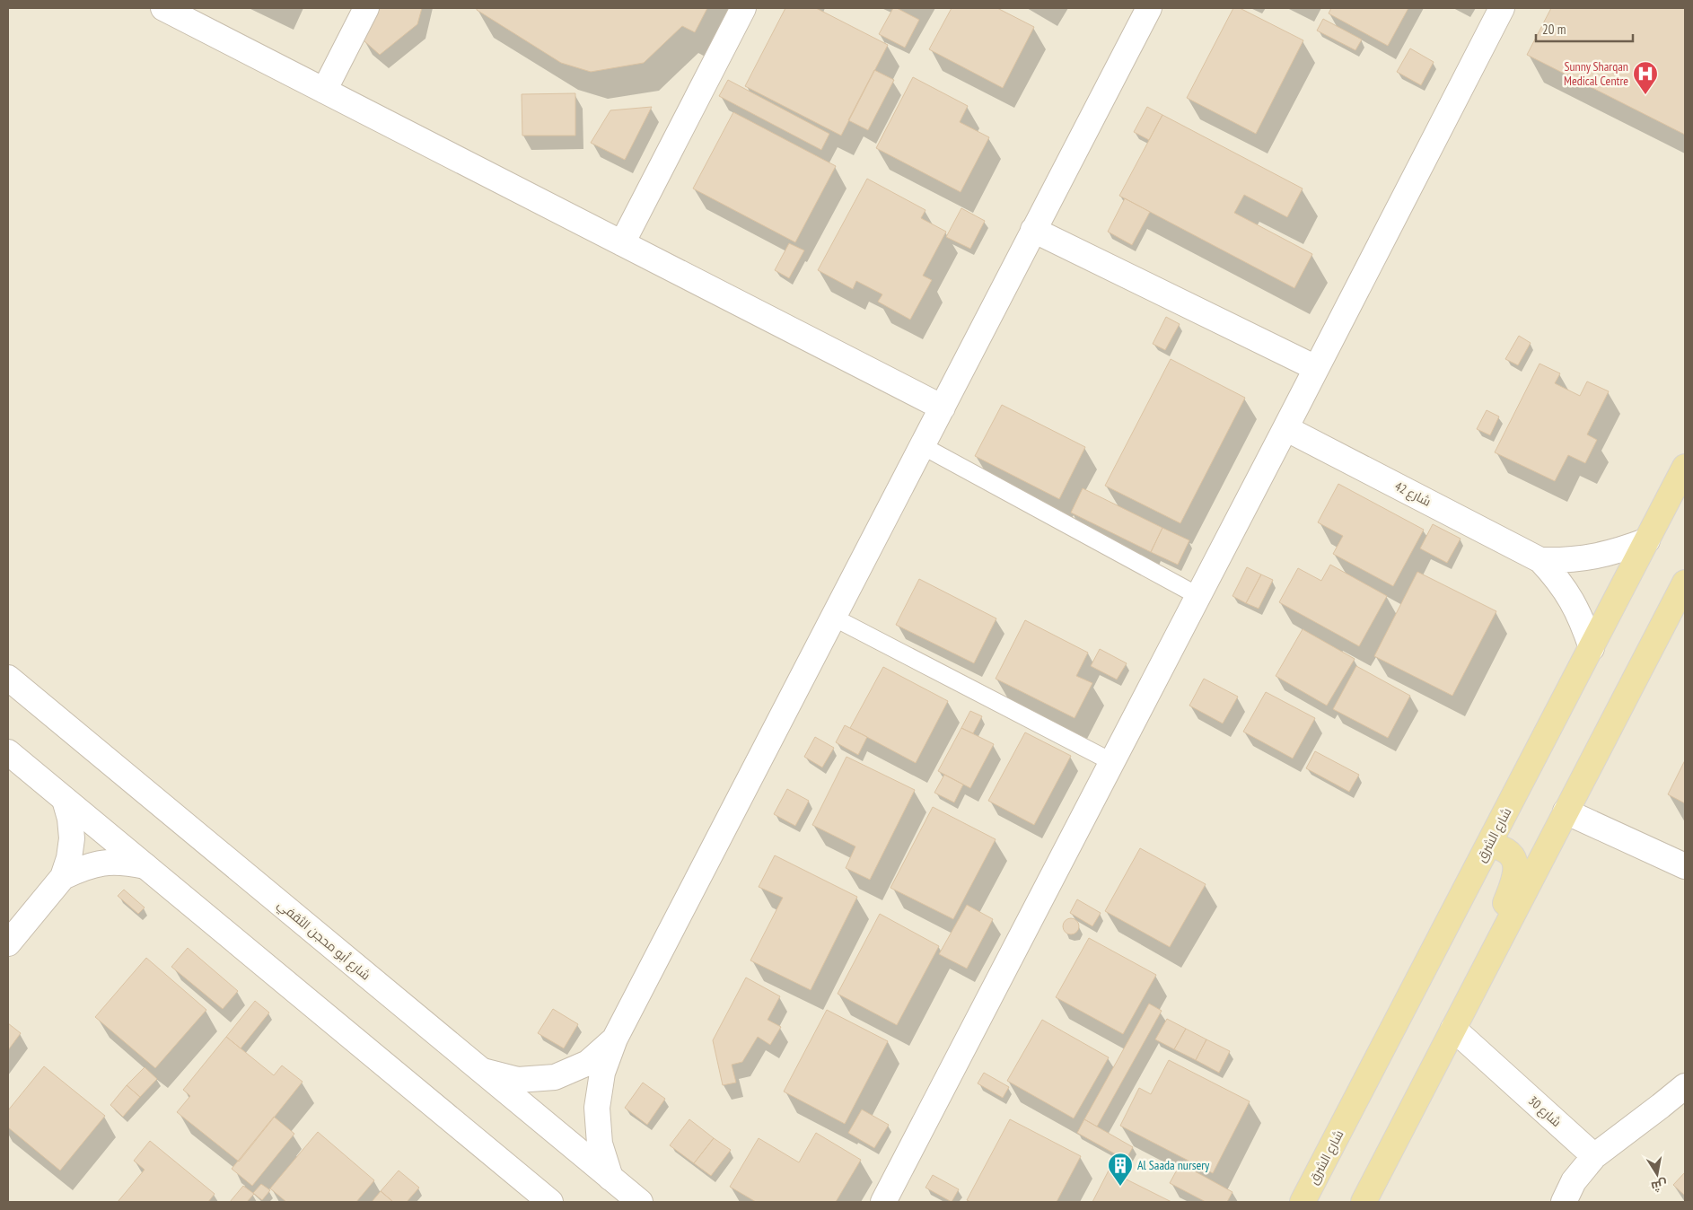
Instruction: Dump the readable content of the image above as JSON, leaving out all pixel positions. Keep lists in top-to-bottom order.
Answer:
{
  "streets": {
    "main road": ["شارع الشرق"],
    "street": ["شارع 42", "شارع أبو محجن الثقفي", "شارع 30"]
  },
  "crossings": [
    ["شارع 42", "شارع الشرق"]
  ],
  "places": {
    "hospital": ["Sunny Sharqan Medical Centre"],
    "building": ["Al Saada nursery"]
  },
  "scale_bar": "20 m",
  "north": "bottom"
}
